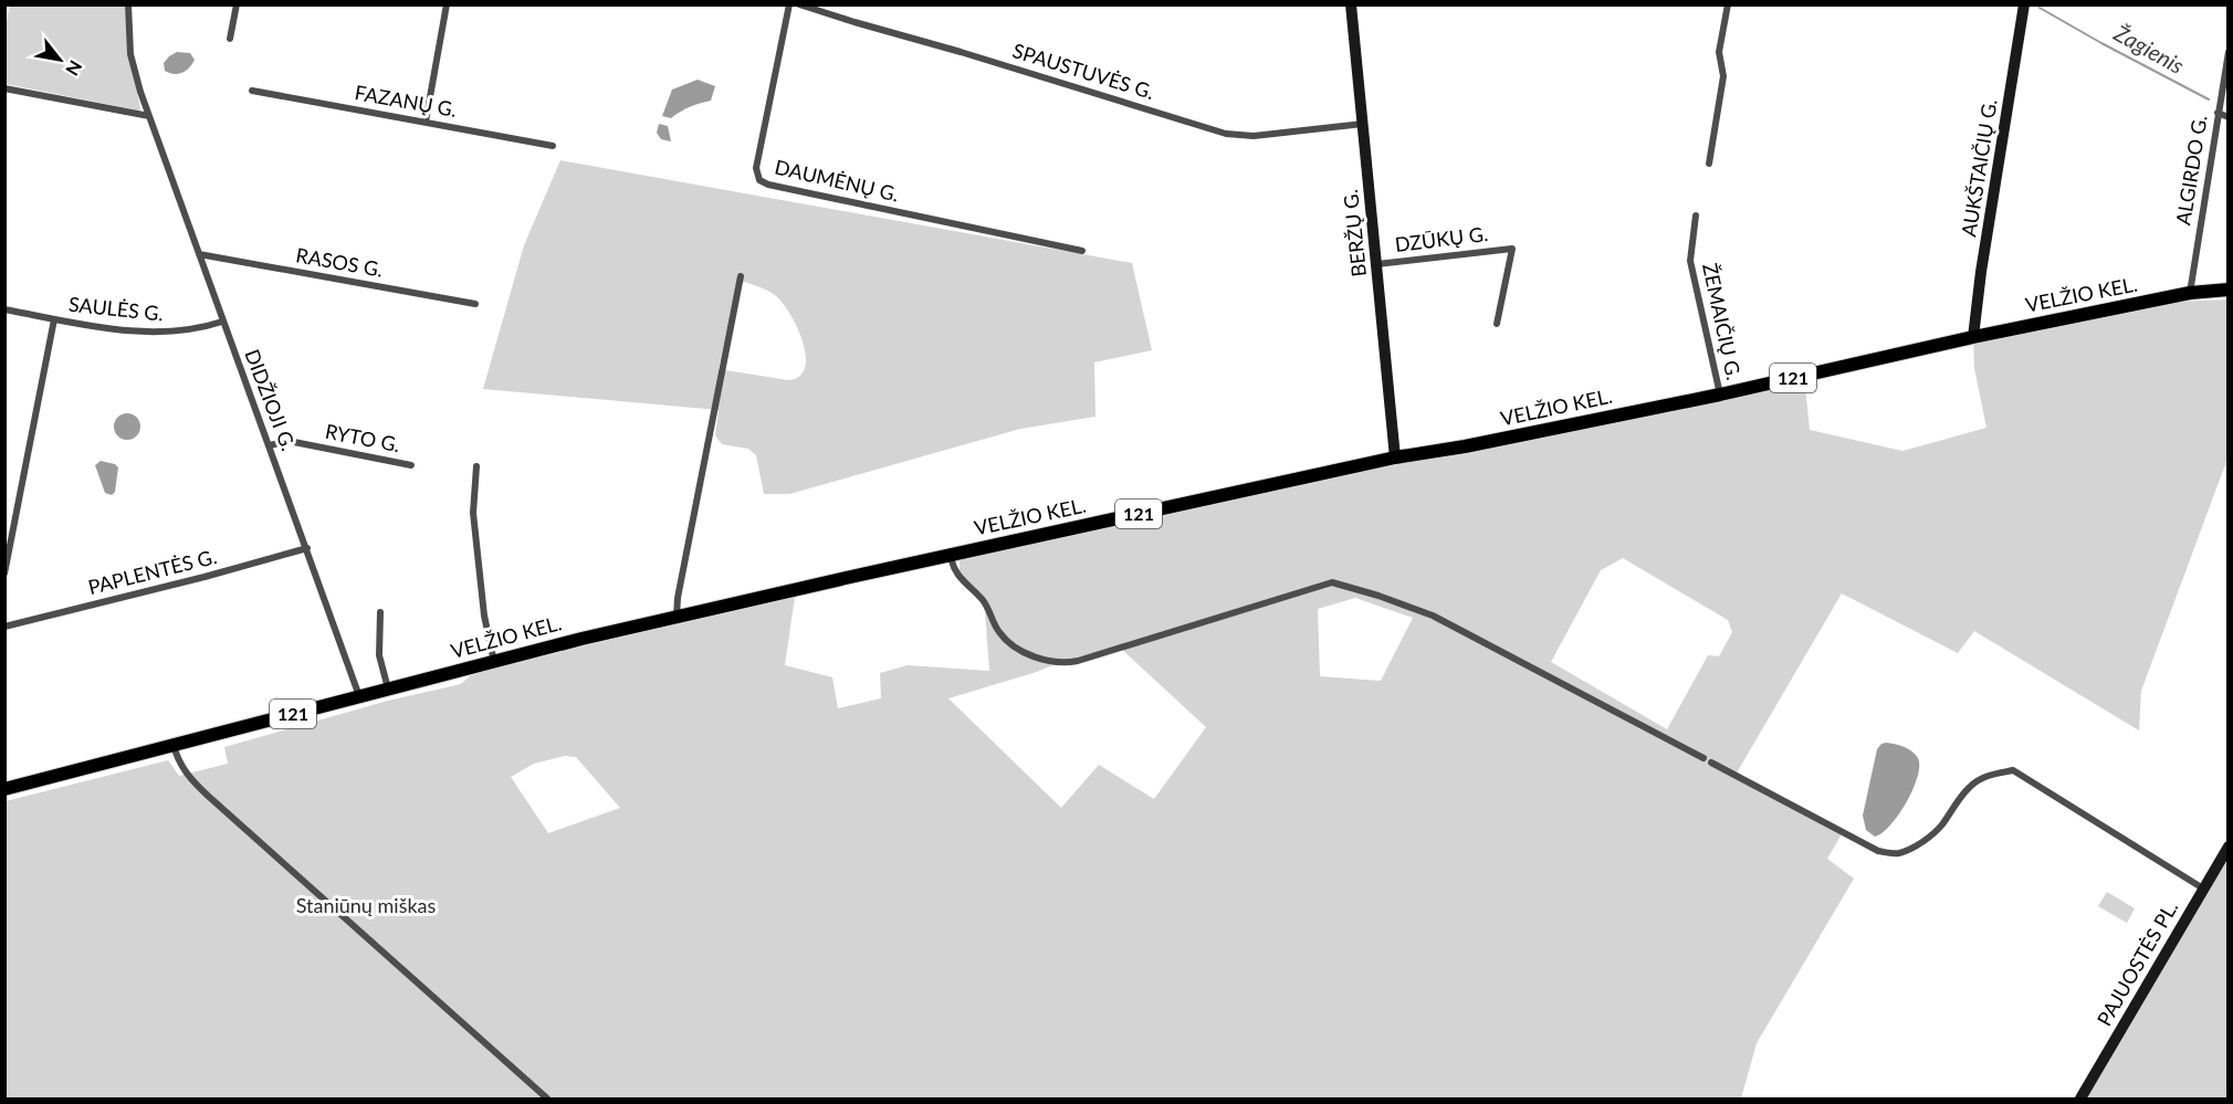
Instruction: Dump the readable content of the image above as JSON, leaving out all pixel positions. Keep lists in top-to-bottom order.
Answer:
{
  "streets": {
    "main road": [
      "AUKŠTAIČIŲ G.",
      "BERŽŲ G.",
      "VELŽIO KEL.",
      "121",
      "PAJUOSTĖS PL."
    ],
    "street": [
      "SPAUSTUVĖS G.",
      "FAZANŲ G.",
      "ALGIRDO G.",
      "DAUMĖNŲ G.",
      "DZŪKŲ G.",
      "RASOS G.",
      "SAULĖS G.",
      "ŽEMAIČIŲ G.",
      "DIDŽIOJI G.",
      "RYTO G.",
      "PAPLENTĖS G."
    ]
  },
  "crossings": [
    ["SPAUSTUVĖS G.", "BERŽŲ G."],
    ["AUKŠTAIČIŲ G.", "VELŽIO KEL."],
    ["ALGIRDO G.", "VELŽIO KEL."],
    ["BERŽŲ G.", "DZŪKŲ G."],
    ["BERŽŲ G.", "VELŽIO KEL."],
    ["RASOS G.", "DIDŽIOJI G."],
    ["VELŽIO KEL.", "ŽEMAIČIŲ G."],
    ["VELŽIO KEL.", "DIDŽIOJI G."],
    ["SAULĖS G.", "DIDŽIOJI G."],
    ["DIDŽIOJI G.", "RYTO G."],
    ["DIDŽIOJI G.", "PAPLENTĖS G."]
  ],
  "water": ["Žagienis"],
  "parks": ["Staniūnų miškas"],
  "north": "bottom right"
}
